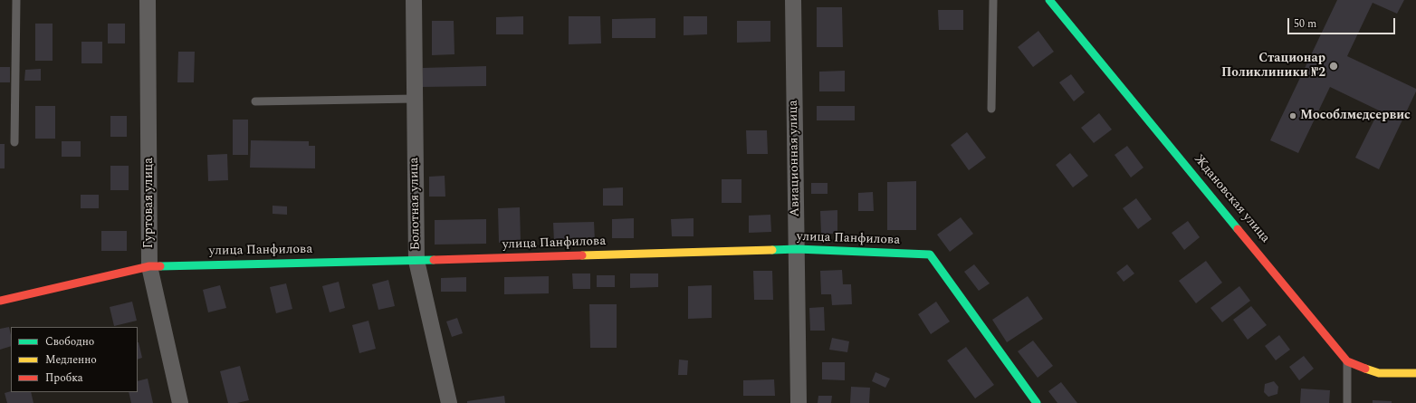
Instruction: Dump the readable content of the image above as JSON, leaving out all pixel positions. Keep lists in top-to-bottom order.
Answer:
{
  "streets": {
    "street": [
      "Авиационная улица",
      "Ждановская улица",
      "Гуртовая улица",
      "Болотная улица",
      "улица Панфилова"
    ]
  },
  "crossings": [
    ["Авиационная улица", "улица Панфилова"],
    ["Гуртовая улица", "улица Панфилова"],
    ["Болотная улица", "улица Панфилова"]
  ],
  "places": ["Стационар Поликлиники №2", "Мособлмедсервис"],
  "legend": ["Свободно", "Медленно", "Пробка"],
  "scale_bar": "50 m"
}
